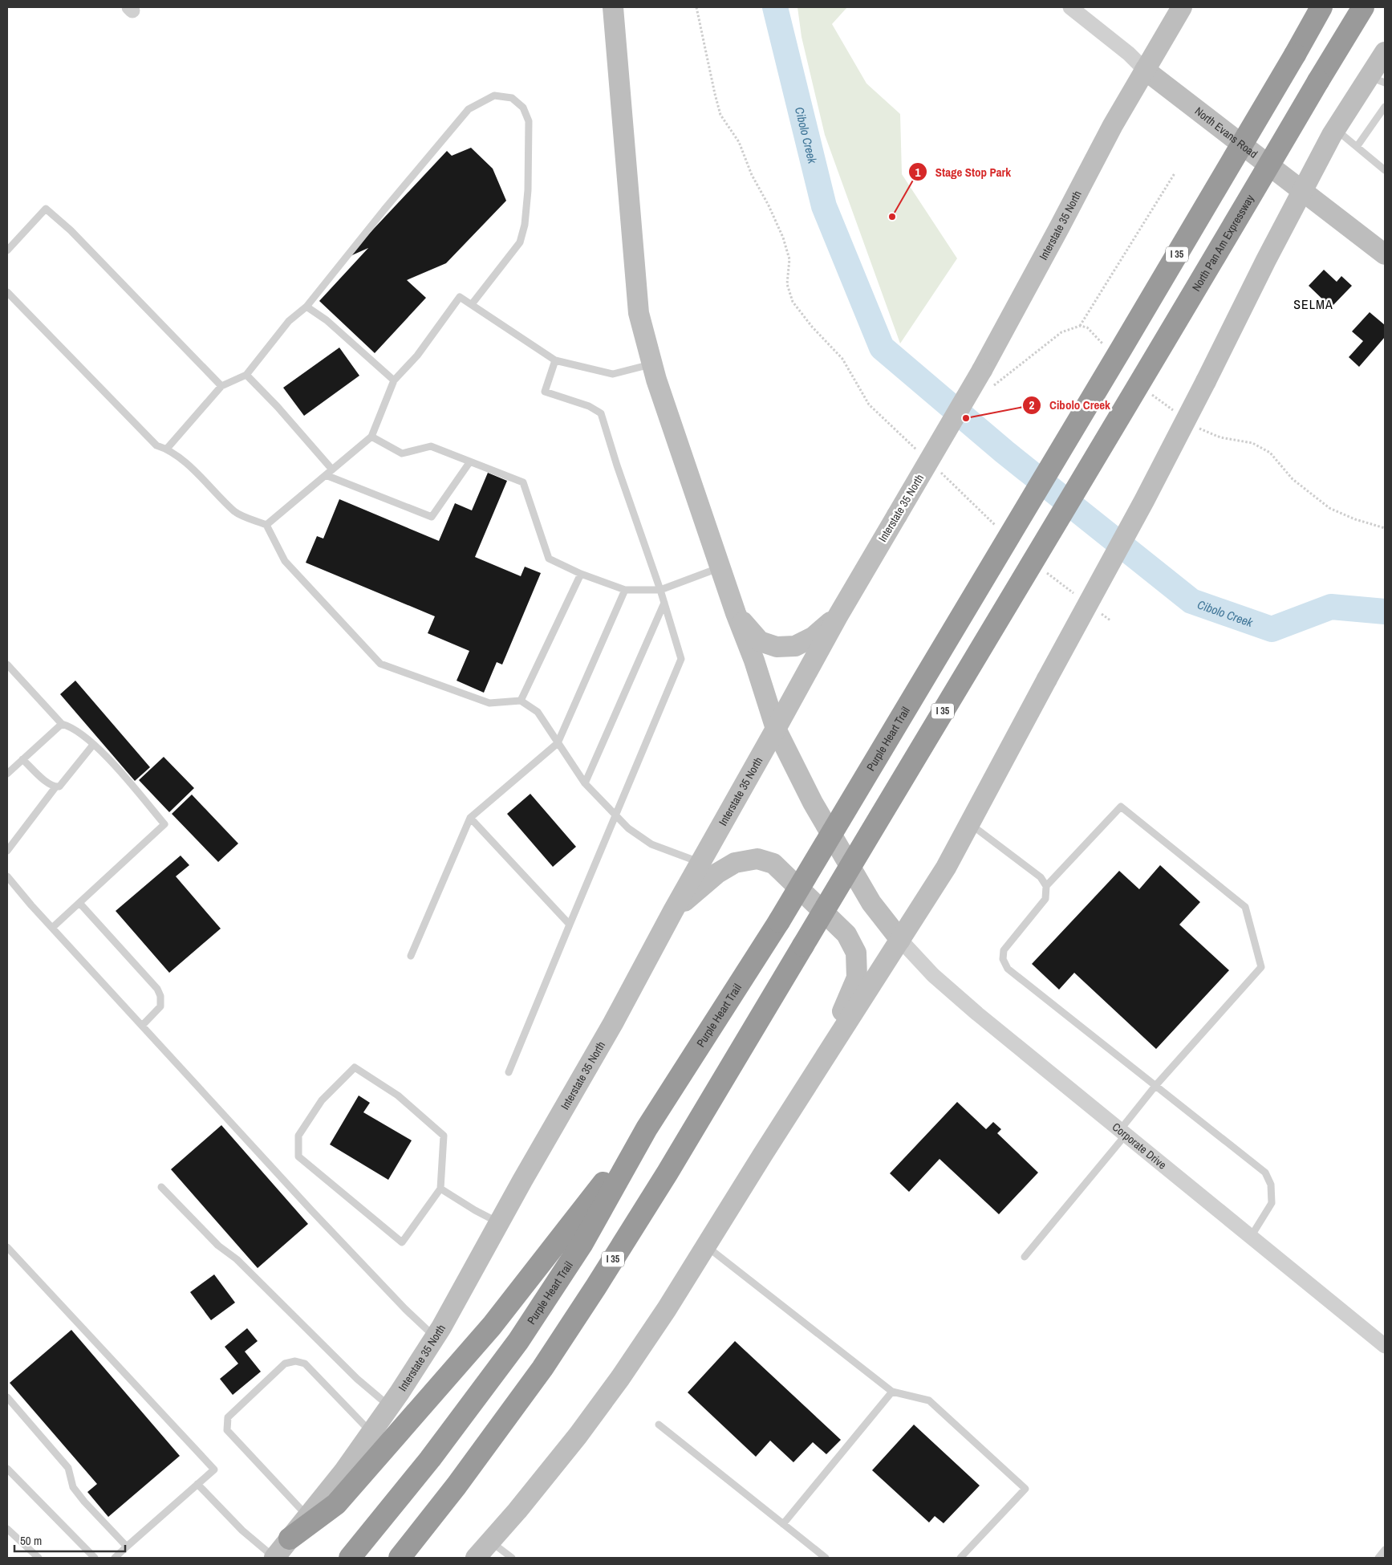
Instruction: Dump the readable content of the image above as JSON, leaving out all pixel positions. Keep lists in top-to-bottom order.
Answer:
{
  "streets": {
    "highway": ["North Pan Am Expressway", "I 35", "Purple Heart Trail"],
    "main road": ["North Evans Road", "Interstate 35 North"],
    "street": ["Corporate Drive"]
  },
  "crossings": [
    ["North Evans Road", "Interstate 35 North"]
  ],
  "districts": ["SELMA"],
  "water": ["Cibolo Creek"],
  "places": ["Stage Stop Park", "Cibolo Creek"],
  "scale_bar": "50 m"
}
